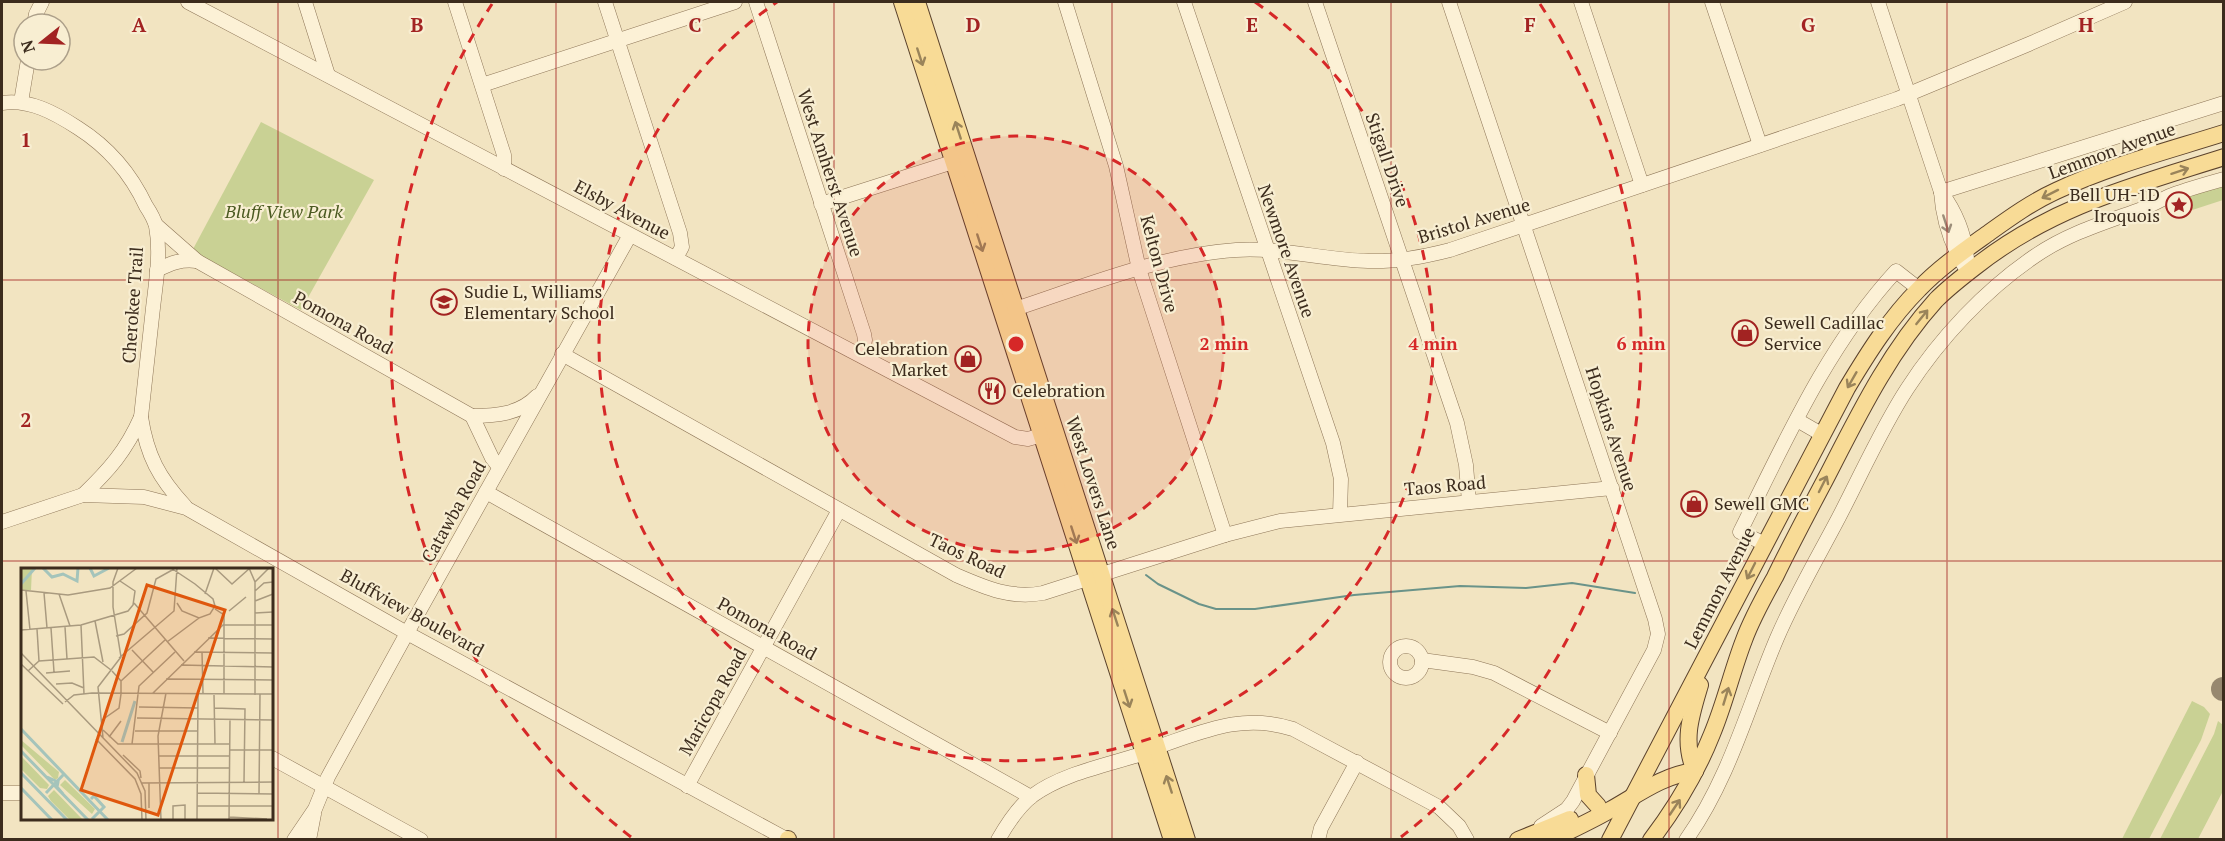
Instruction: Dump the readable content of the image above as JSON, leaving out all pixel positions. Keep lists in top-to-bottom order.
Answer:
{
  "streets": {
    "main road": ["Lemmon Avenue", "West Lovers Lane"],
    "street": [
      "Stigall Drive",
      "West Amherst Avenue",
      "Elsby Avenue",
      "Bristol Avenue",
      "Newmore Avenue",
      "Kelton Drive",
      "Cherokee Trail",
      "Pomona Road",
      "Hopkins Avenue",
      "Taos Road",
      "Catawba Road",
      "Bluffview Boulevard",
      "Maricopa Road"
    ]
  },
  "crossings": [
    ["Stigall Drive", "Bristol Avenue"],
    ["Stigall Drive", "Taos Road"],
    ["West Amherst Avenue", "Elsby Avenue"],
    ["Elsby Avenue", "West Lovers Lane"],
    ["Elsby Avenue", "Catawba Road"],
    ["Bristol Avenue", "Newmore Avenue"],
    ["Bristol Avenue", "Kelton Drive"],
    ["Bristol Avenue", "Hopkins Avenue"],
    ["Bristol Avenue", "West Lovers Lane"],
    ["Newmore Avenue", "Taos Road"],
    ["Kelton Drive", "Taos Road"],
    ["Cherokee Trail", "Pomona Road"],
    ["Cherokee Trail", "Bluffview Boulevard"],
    ["Pomona Road", "Catawba Road"],
    ["Pomona Road", "Maricopa Road"],
    ["Hopkins Avenue", "Taos Road"],
    ["West Lovers Lane", "Taos Road"],
    ["Taos Road", "Catawba Road"],
    ["Taos Road", "Maricopa Road"],
    ["Catawba Road", "Bluffview Boulevard"],
    ["Bluffview Boulevard", "Maricopa Road"]
  ],
  "parks": ["Bluff View Park"],
  "places": {
    "place": ["Bell UH-1D Iroquois"],
    "school or university": ["Sudie L, Williams Elementary School"],
    "shop": ["Sewell Cadillac Service", "Celebration Market", "Sewell GMC"],
    "restaurant": ["Celebration"]
  },
  "north": "left",
  "grid": {
    "columns": [
      "A",
      "B",
      "C",
      "D",
      "E",
      "F",
      "G",
      "H"
    ],
    "rows": ["1", "2"]
  },
  "rings": ["2 min", "4 min", "6 min"]
}
